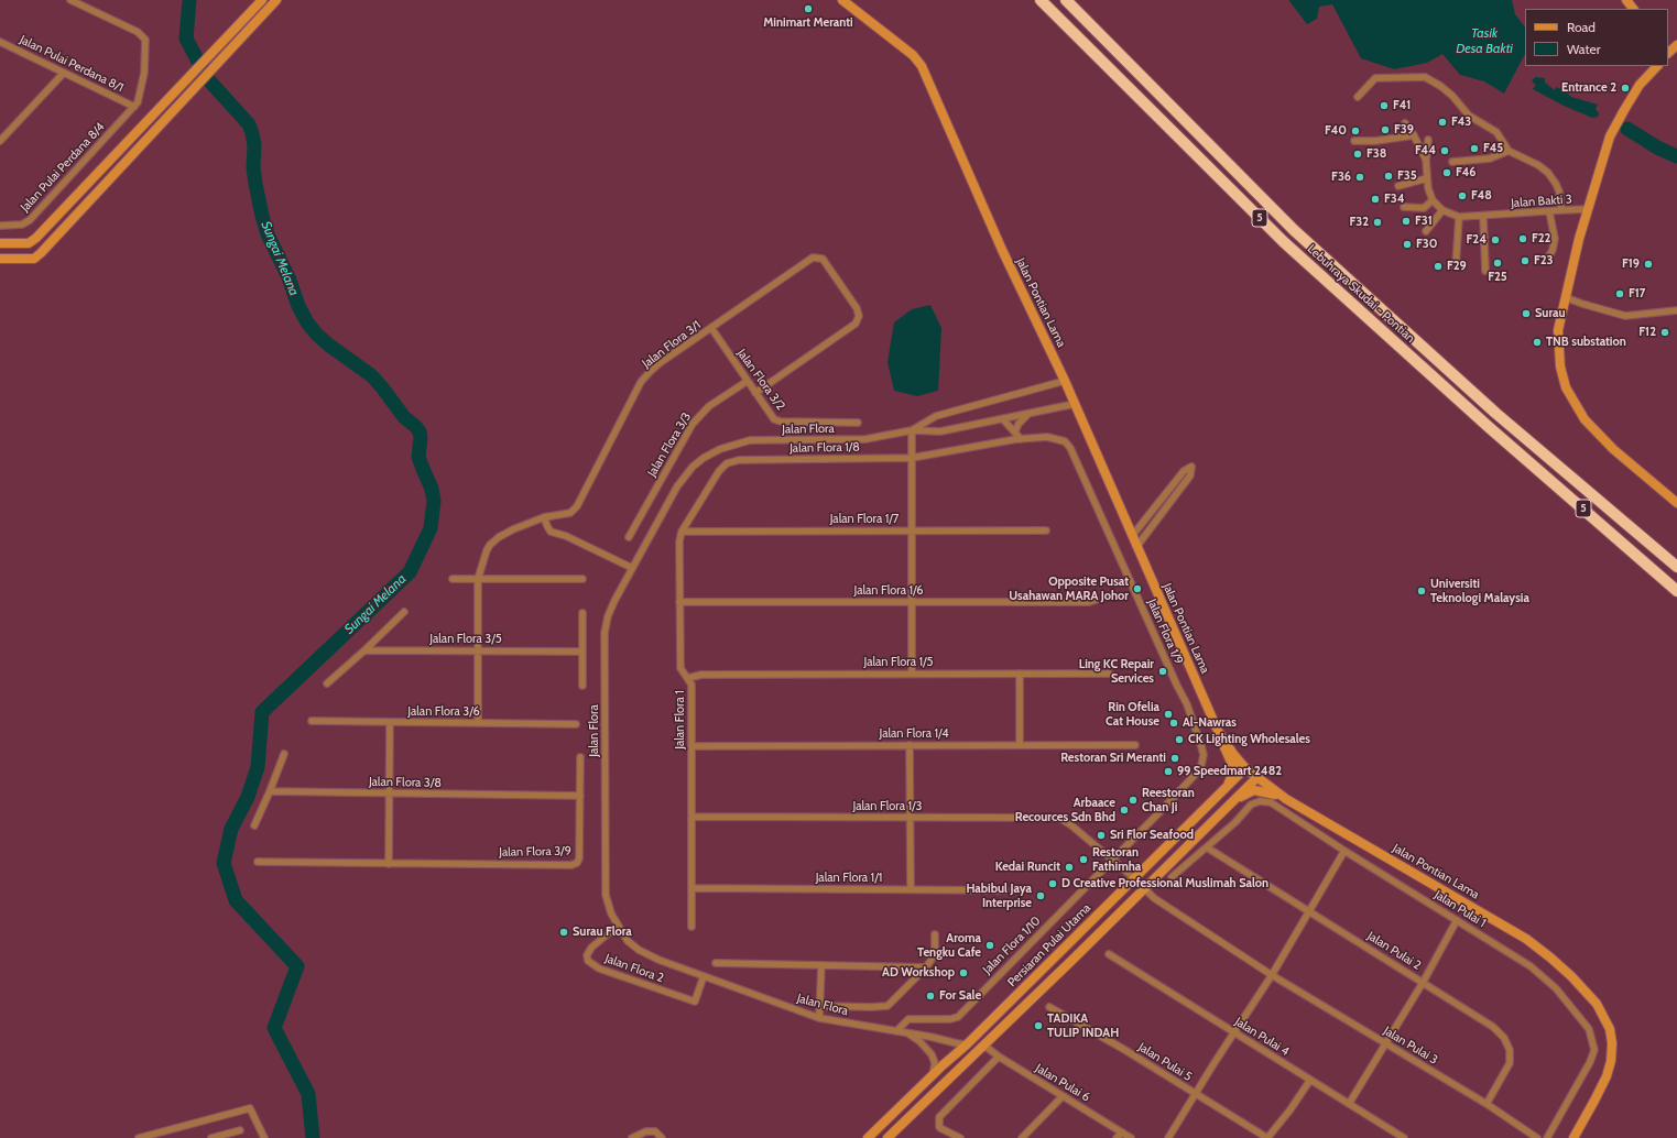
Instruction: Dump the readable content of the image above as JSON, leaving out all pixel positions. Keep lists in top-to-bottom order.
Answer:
{
  "streets": {
    "highway": ["5", "Lebuhraya Skudai - Pontian"],
    "street": [
      "Jalan Pulai Perdana 8/1",
      "Jalan Pulai Perdana 8/4",
      "Jalan Bakti 3",
      "Jalan Pontian Lama",
      "Jalan Flora 3/1",
      "Jalan Flora 3/2",
      "Jalan Flora",
      "Jalan Flora 3/3",
      "Jalan Flora 1/8",
      "Jalan Flora 1/7",
      "Jalan Flora 1/6",
      "Jalan Flora 1/9",
      "Jalan Flora 3/5",
      "Jalan Flora 1/5",
      "Jalan Flora 3/6",
      "Jalan Flora 1",
      "Jalan Flora 1/4",
      "Jalan Flora 3/8",
      "Jalan Flora 1/3",
      "Jalan Flora 3/9",
      "Jalan Flora 1/1",
      "Jalan Pulai 1",
      "Jalan Flora 1/10",
      "Persiaran Pulai Utama",
      "Jalan Pulai 2",
      "Jalan Flora 2",
      "Jalan Pulai 4",
      "Jalan Pulai 3",
      "Jalan Pulai 5",
      "Jalan Pulai 6"
    ]
  },
  "crossings": [
    ["Jalan Pulai Perdana 8/1", "Jalan Pulai Perdana 8/4"],
    ["Jalan Pontian Lama", "Jalan Flora"],
    ["Jalan Pontian Lama", "Persiaran Pulai Utama"],
    ["Jalan Flora 3/1", "Jalan Flora 3/2"],
    ["Jalan Flora 3/1", "Jalan Flora 3/5"],
    ["Jalan Flora 3/1", "Jalan Flora 3/6"],
    ["Jalan Flora 3/2", "Jalan Flora 3/3"],
    ["Jalan Flora", "Jalan Flora 1/10"],
    ["Jalan Flora", "Persiaran Pulai Utama"],
    ["Jalan Flora", "Jalan Flora 2"],
    ["Jalan Flora 1/8", "Jalan Flora 1/9"],
    ["Jalan Flora 1/8", "Jalan Flora 1"],
    ["Jalan Flora 1/7", "Jalan Flora 1"],
    ["Jalan Flora 1/6", "Jalan Flora 1"],
    ["Jalan Flora 1/9", "Jalan Flora 1/3"],
    ["Jalan Flora 1/9", "Jalan Flora 1/10"],
    ["Jalan Flora 1/5", "Jalan Flora 1"],
    ["Jalan Flora 1", "Jalan Flora 1/4"],
    ["Jalan Flora 1", "Jalan Flora 1/3"],
    ["Jalan Flora 1", "Jalan Flora 1/1"],
    ["Jalan Flora 3/8", "Jalan Flora 3/9"],
    ["Jalan Flora 1/3", "Jalan Flora 1/10"],
    ["Jalan Flora 1/3", "Persiaran Pulai Utama"],
    ["Jalan Pulai 1", "Jalan Pulai 2"],
    ["Persiaran Pulai Utama", "Jalan Pulai 3"],
    ["Persiaran Pulai Utama", "Jalan Pulai 6"],
    ["Jalan Pulai 2", "Jalan Pulai 3"]
  ],
  "water": ["Tasik Desa Bakti", "Sungai Melana"],
  "places": [
    "Minimart Meranti",
    "Entrance 2",
    "F41",
    "F43",
    "F39",
    "F40",
    "F45",
    "F44",
    "F38",
    "F46",
    "F35",
    "F36",
    "F48",
    "F34",
    "F31",
    "F32",
    "F22",
    "F24",
    "F30",
    "F23",
    "F25",
    "F19",
    "F29",
    "F17",
    "Surau",
    "F12",
    "TNB substation",
    "Opposite Pusat Usahawan MARA Johor",
    "Universiti Teknologi Malaysia",
    "Ling KC Repair Services",
    "Rin Ofelia Cat House",
    "Al-Nawras",
    "CK Lighting Wholesales",
    "Restoran Sri Meranti",
    "99 Speedmart 2482",
    "Reestoran Chan Ji",
    "Arbaace Recources Sdn Bhd",
    "Sri Flor Seafood",
    "Restoran Fathimha",
    "Kedai Runcit",
    "D Creative Professional Muslimah Salon",
    "Habibul Jaya Interprise",
    "Surau Flora",
    "Aroma Tengku Cafe",
    "AD Workshop",
    "For Sale",
    "TADIKA TULIP INDAH"
  ],
  "legend": ["Road", "Water"]
}
